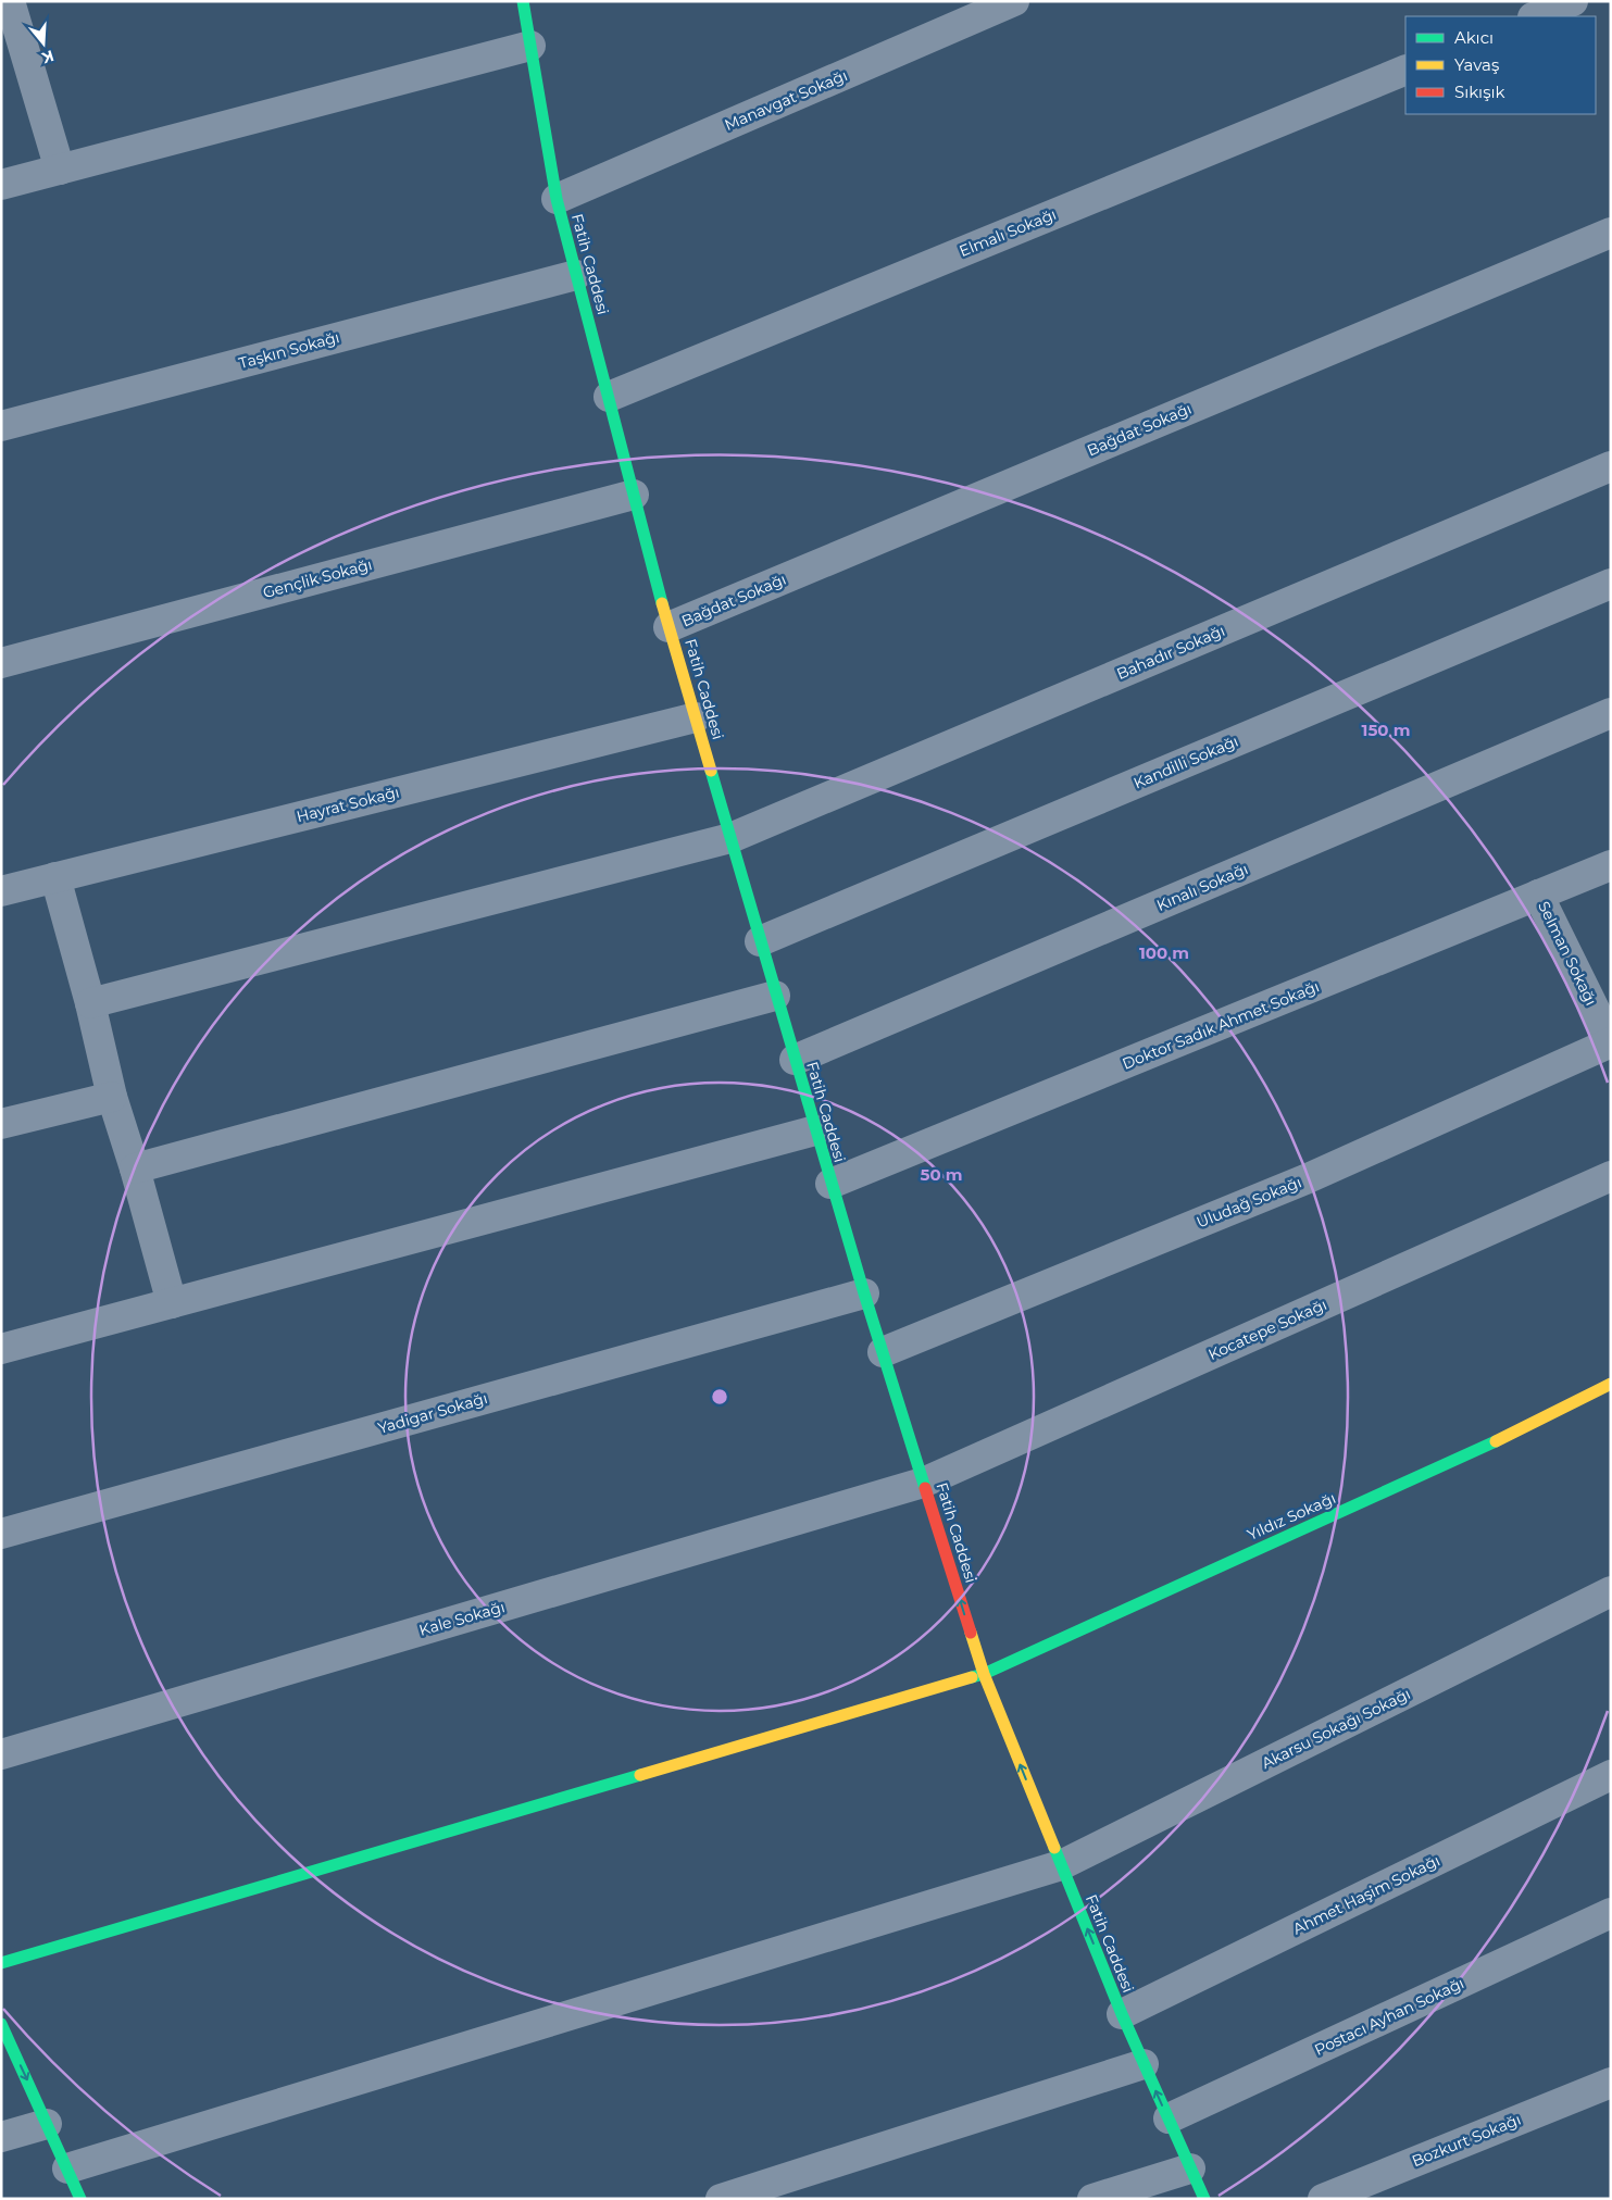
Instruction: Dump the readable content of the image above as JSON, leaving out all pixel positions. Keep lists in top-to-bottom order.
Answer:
{
  "streets": {
    "main road": ["Fatih Caddesi", "Yıldız Sokağı"],
    "street": [
      "Manavgat Sokağı",
      "Elmalı Sokağı",
      "Taşkın Sokağı",
      "Bağdat Sokağı",
      "Gençlik Sokağı",
      "Bahadır Sokağı",
      "Kandilli Sokağı",
      "Hayrat Sokağı",
      "Kınalı Sokağı",
      "Selman Sokağı",
      "Doktor Sadık Ahmet Sokağı",
      "Uludağ Sokağı",
      "Kocatepe Sokağı",
      "Yadigar Sokağı",
      "Kale Sokağı",
      "Akarsu Sokağı Sokağı",
      "Ahmet Haşim Sokağı",
      "Postacı Ayhan Sokağı",
      "Bozkurt Sokağı"
    ]
  },
  "crossings": [
    ["Manavgat Sokağı", "Fatih Caddesi"],
    ["Elmalı Sokağı", "Fatih Caddesi"],
    ["Fatih Caddesi", "Taşkın Sokağı"],
    ["Fatih Caddesi", "Bağdat Sokağı"],
    ["Fatih Caddesi", "Gençlik Sokağı"],
    ["Fatih Caddesi", "Bahadır Sokağı"],
    ["Fatih Caddesi", "Kandilli Sokağı"],
    ["Fatih Caddesi", "Hayrat Sokağı"],
    ["Fatih Caddesi", "Kınalı Sokağı"],
    ["Fatih Caddesi", "Doktor Sadık Ahmet Sokağı"],
    ["Fatih Caddesi", "Uludağ Sokağı"],
    ["Fatih Caddesi", "Kocatepe Sokağı"],
    ["Fatih Caddesi", "Yadigar Sokağı"],
    ["Fatih Caddesi", "Yıldız Sokağı"],
    ["Fatih Caddesi", "Kale Sokağı"],
    ["Fatih Caddesi", "Akarsu Sokağı Sokağı"],
    ["Fatih Caddesi", "Ahmet Haşim Sokağı"],
    ["Fatih Caddesi", "Postacı Ayhan Sokağı"],
    ["Selman Sokağı", "Doktor Sadık Ahmet Sokağı"],
    ["Selman Sokağı", "Uludağ Sokağı"],
    ["Kocatepe Sokağı", "Kale Sokağı"]
  ],
  "legend": ["Akıcı", "Yavaş", "Sıkışık"],
  "north": "bottom",
  "rings": ["150 m", "100 m", "50 m"]
}
